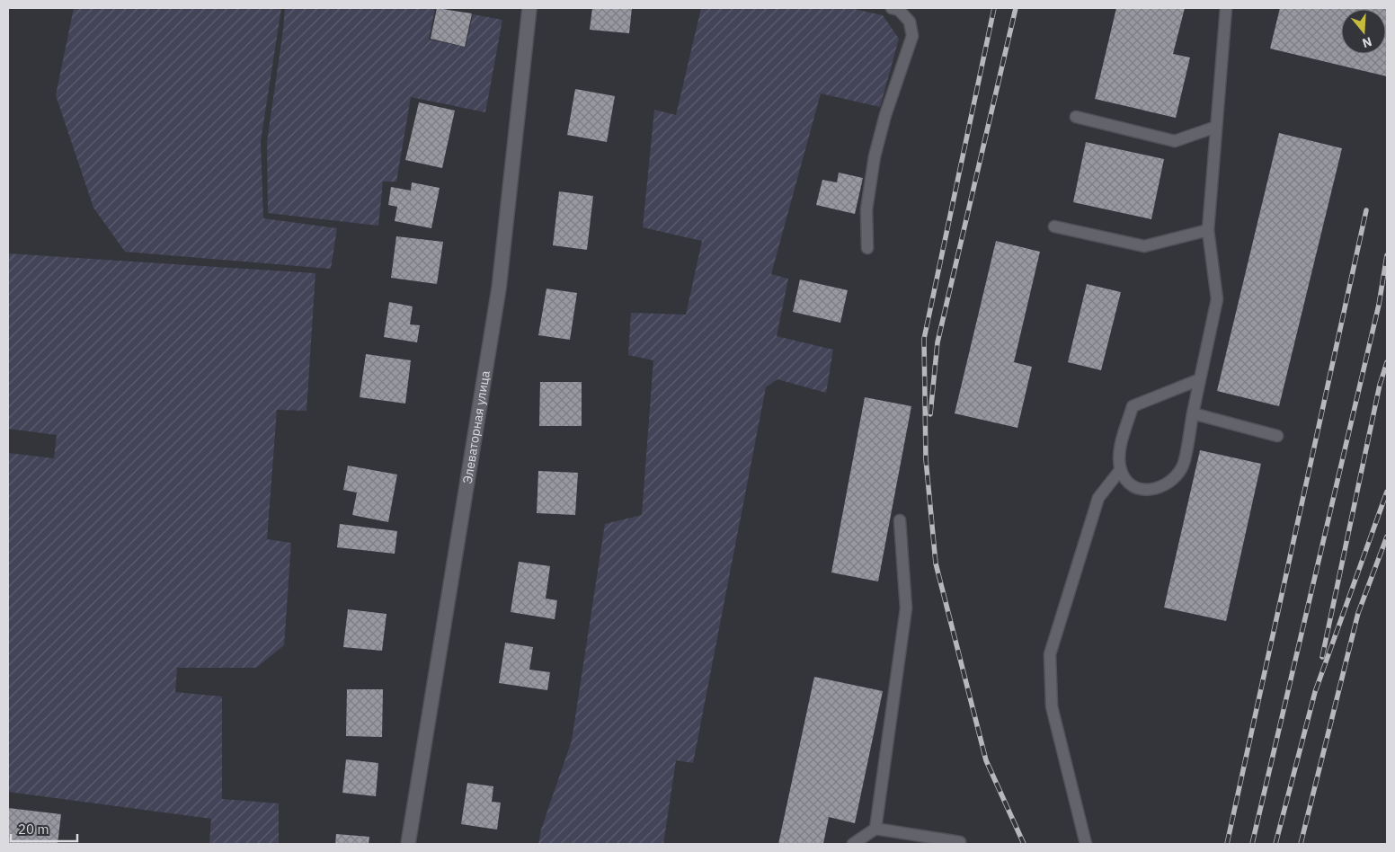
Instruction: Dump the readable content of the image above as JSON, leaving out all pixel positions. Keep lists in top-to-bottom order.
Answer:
{
  "streets": {
    "street": ["Элеваторная улица"]
  },
  "scale_bar": "20 m",
  "north": "bottom"
}
